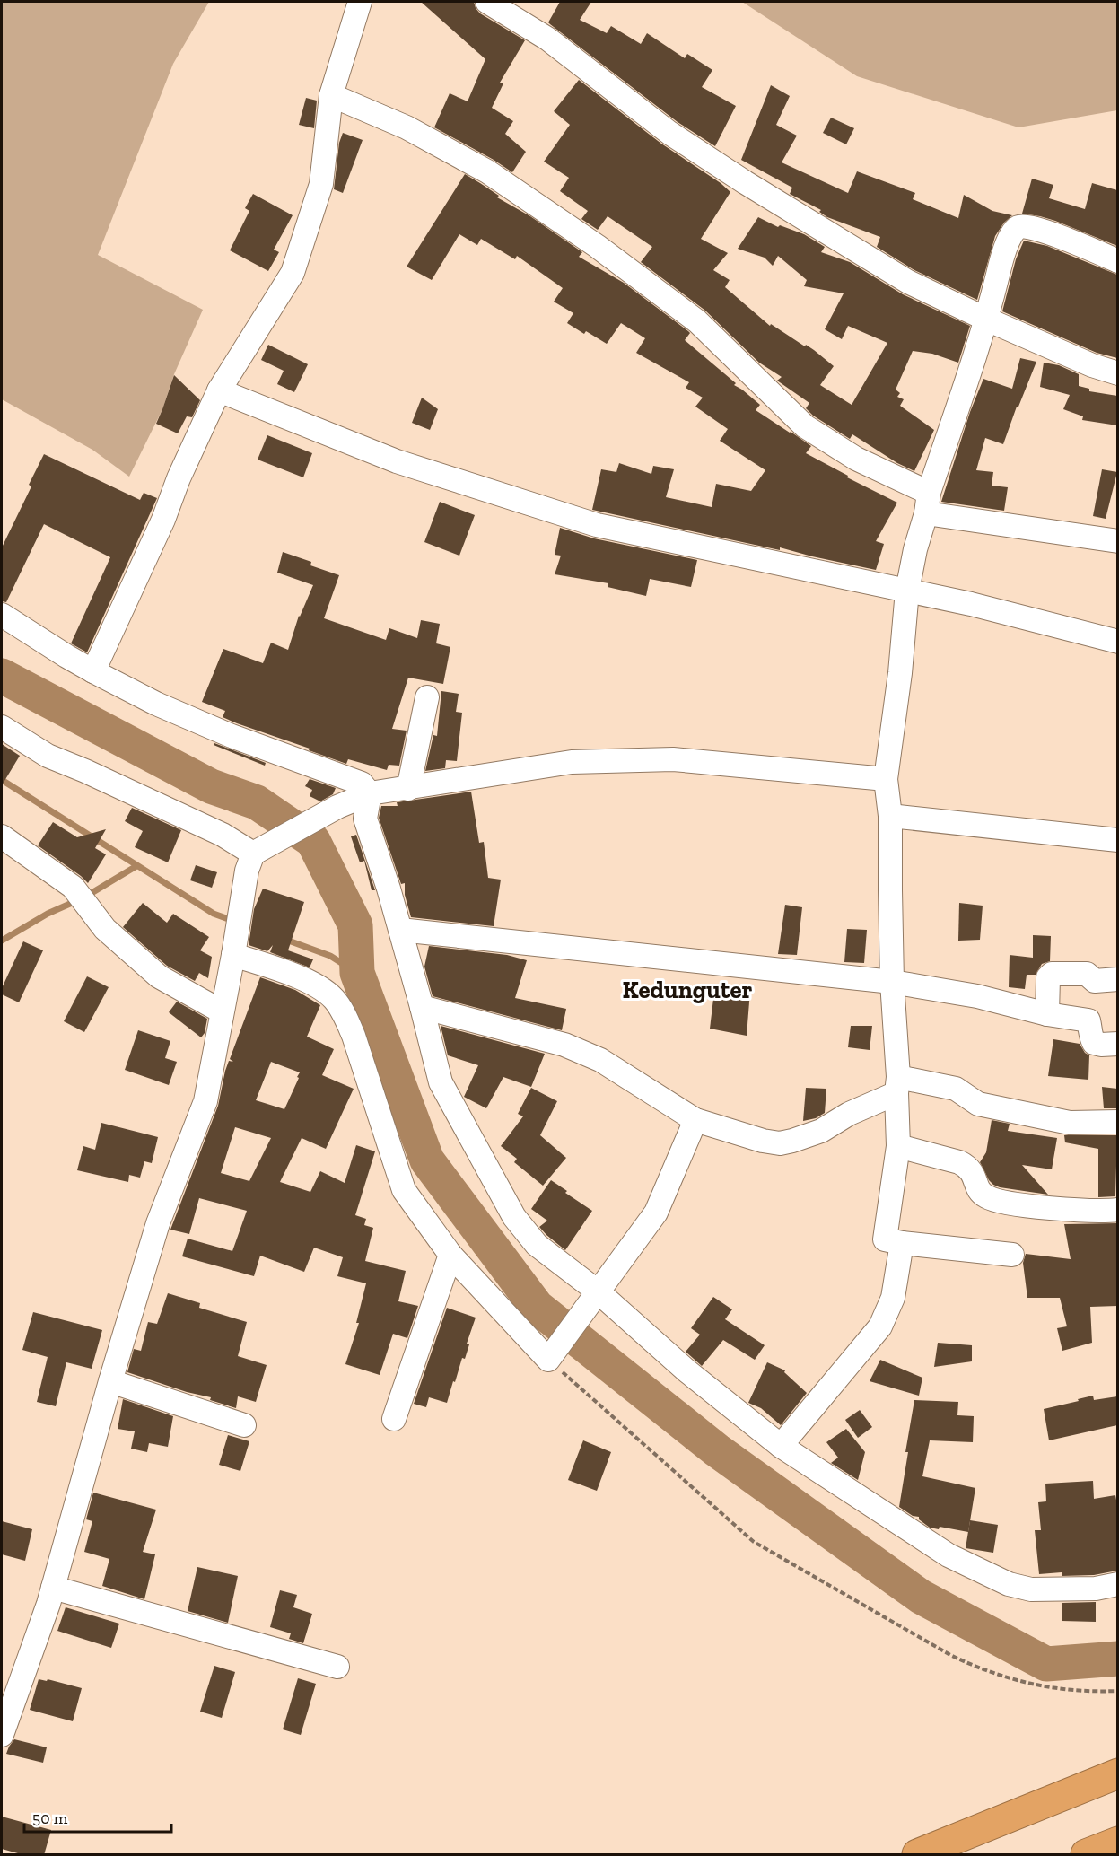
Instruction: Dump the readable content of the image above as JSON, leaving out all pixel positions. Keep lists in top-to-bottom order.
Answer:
{
  "districts": ["Kedunguter"],
  "scale_bar": "50 m"
}
